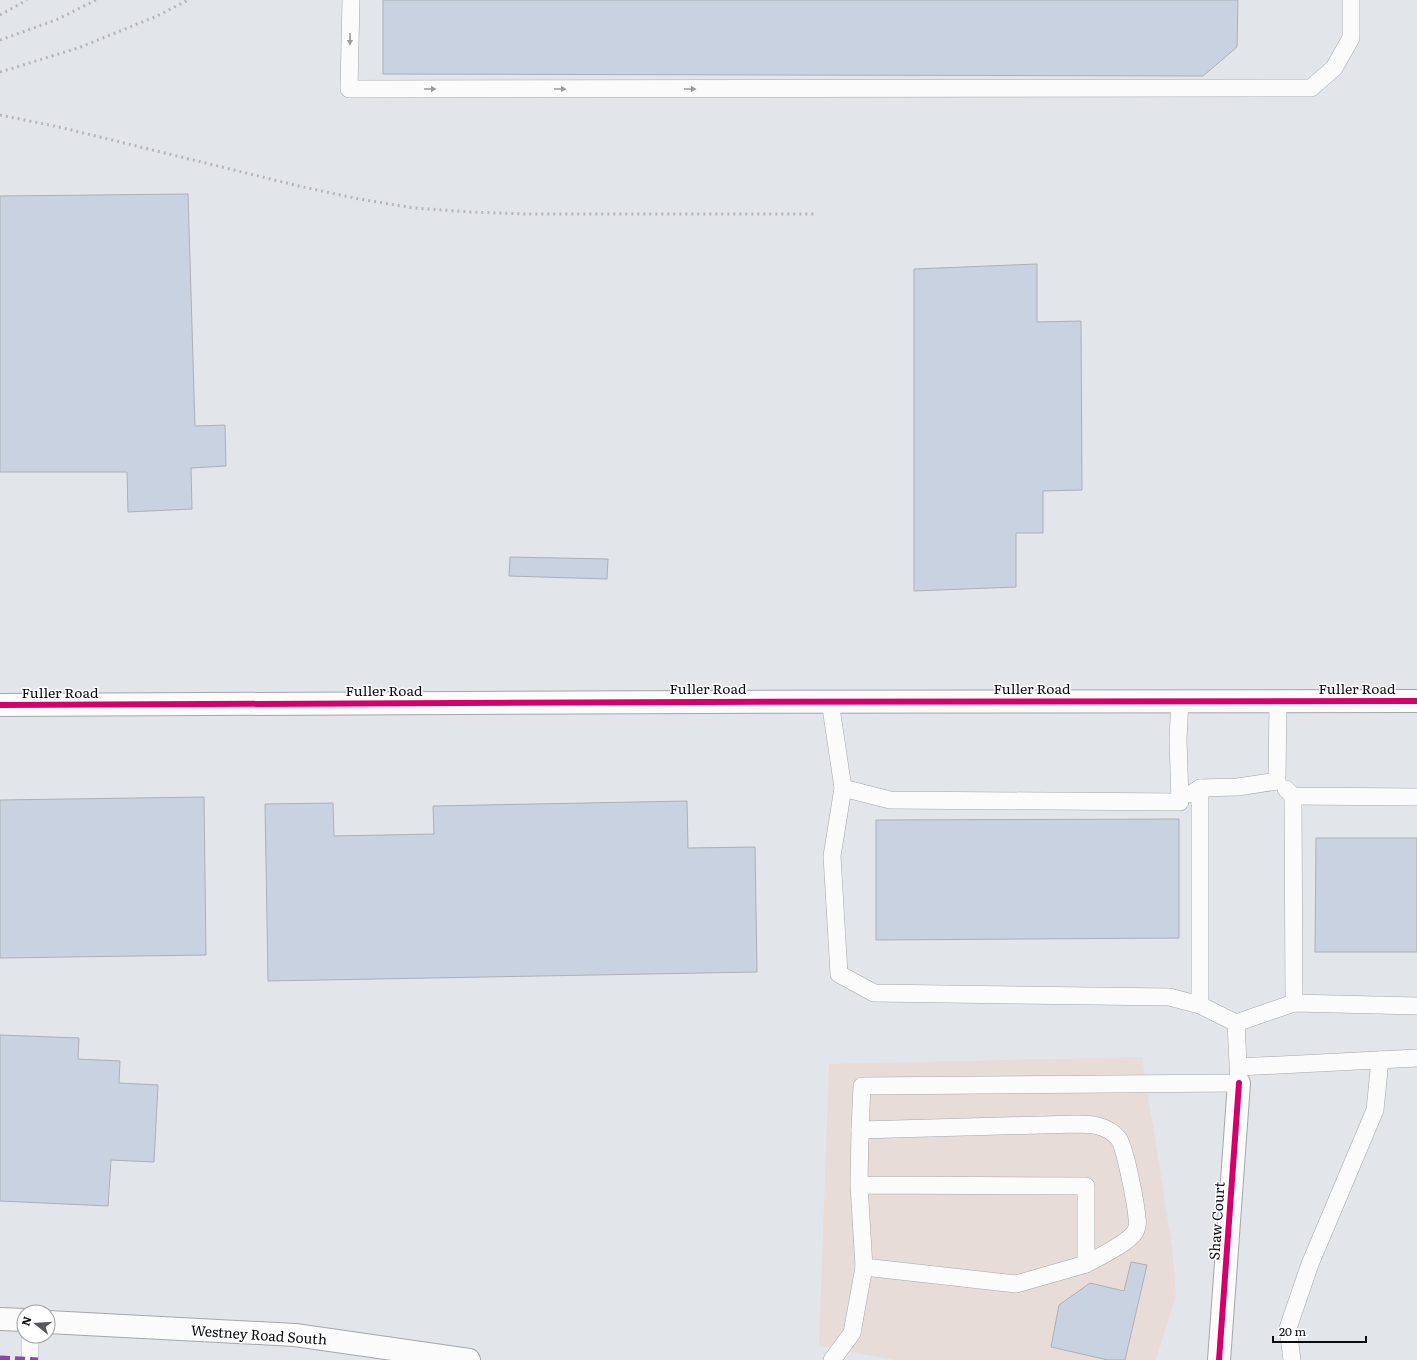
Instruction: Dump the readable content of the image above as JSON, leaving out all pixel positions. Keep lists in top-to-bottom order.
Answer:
{
  "streets": {
    "street": ["Fuller Road", "Shaw Court", "Westney Road South"]
  },
  "scale_bar": "20 m",
  "north": "left"
}
